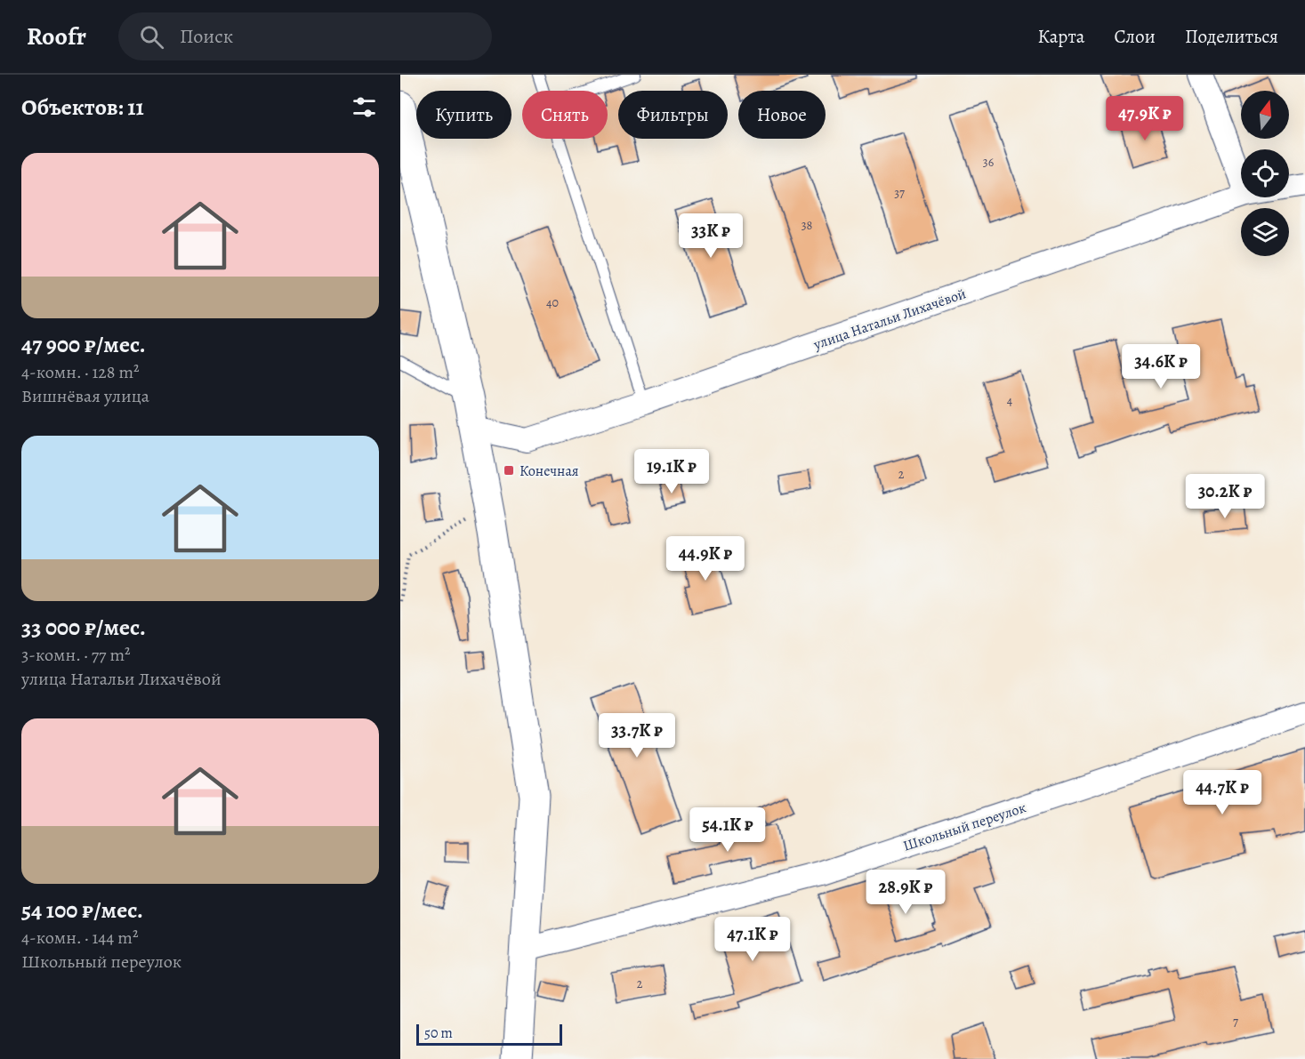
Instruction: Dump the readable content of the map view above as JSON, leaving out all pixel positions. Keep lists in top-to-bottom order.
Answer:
{
  "streets": {
    "street": ["улица Натальи Лихачёвой", "Школьный переулок"]
  },
  "places": {
    "transit": ["Конечная"]
  },
  "house_numbers": [
    "36",
    "37",
    "38",
    "40",
    "4",
    "2",
    "2",
    "7"
  ],
  "scale_bar": "50 m",
  "north": "top",
  "page": {
    "header": "Roofr",
    "search": "Поиск",
    "nav": ["Карта", "Слои", "Поделиться"],
    "heading": "Объектов: 11",
    "chip": [
      "Купить",
      "Снять",
      "Фильтры",
      "Новое"
    ],
    "price": [
      "47.9K ₽",
      "33K ₽",
      "34.6K ₽",
      "19.1K ₽",
      "30.2K ₽",
      "44.9K ₽",
      "33.7K ₽",
      "44.7K ₽",
      "54.1K ₽",
      "28.9K ₽",
      "47.1K ₽"
    ],
    "list": [
      {
        "name": "47 900 ₽/мес.",
        "note": "4-комн. · 128 m² · Вишнёвая улица"
      },
      {
        "name": "33 000 ₽/мес.",
        "note": "3-комн. · 77 m² · улица Натальи Лихачёвой"
      },
      {
        "name": "54 100 ₽/мес.",
        "note": "4-комн. · 144 m² · Школьный переулок"
      }
    ],
    "scale": "50 m"
  }
}
